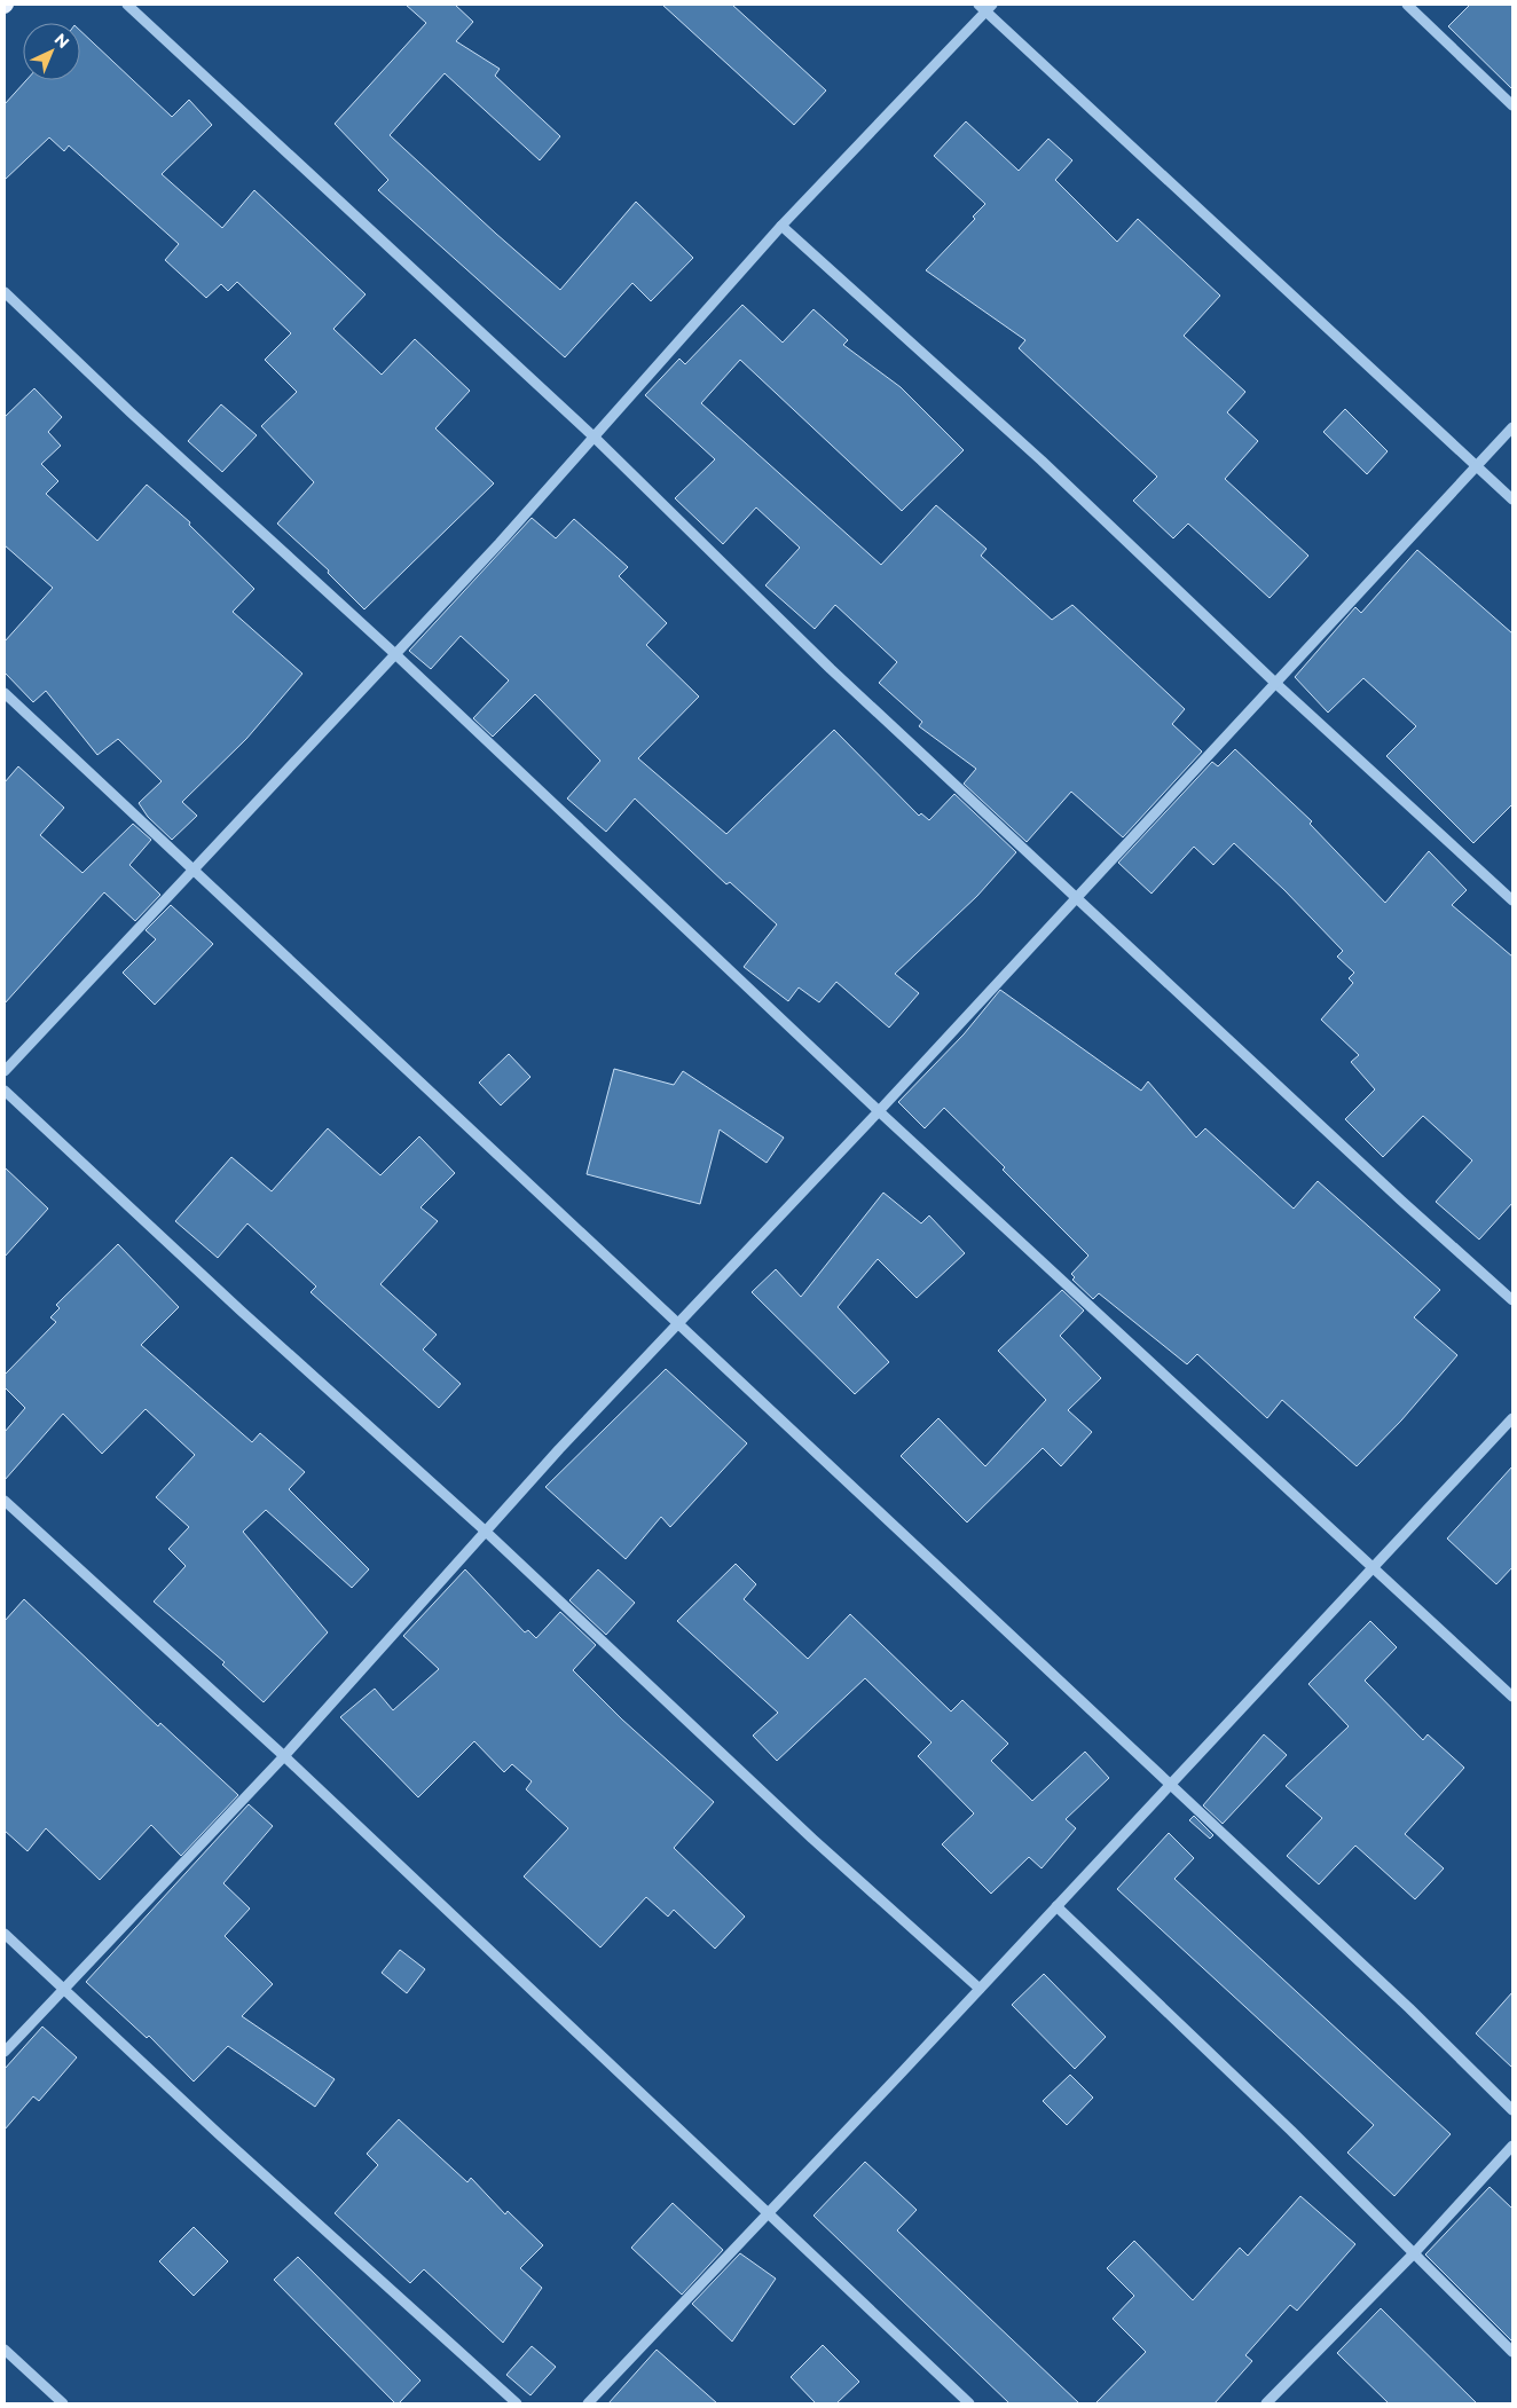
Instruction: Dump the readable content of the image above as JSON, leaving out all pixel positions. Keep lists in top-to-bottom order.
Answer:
{
  "north": "top right"
}
